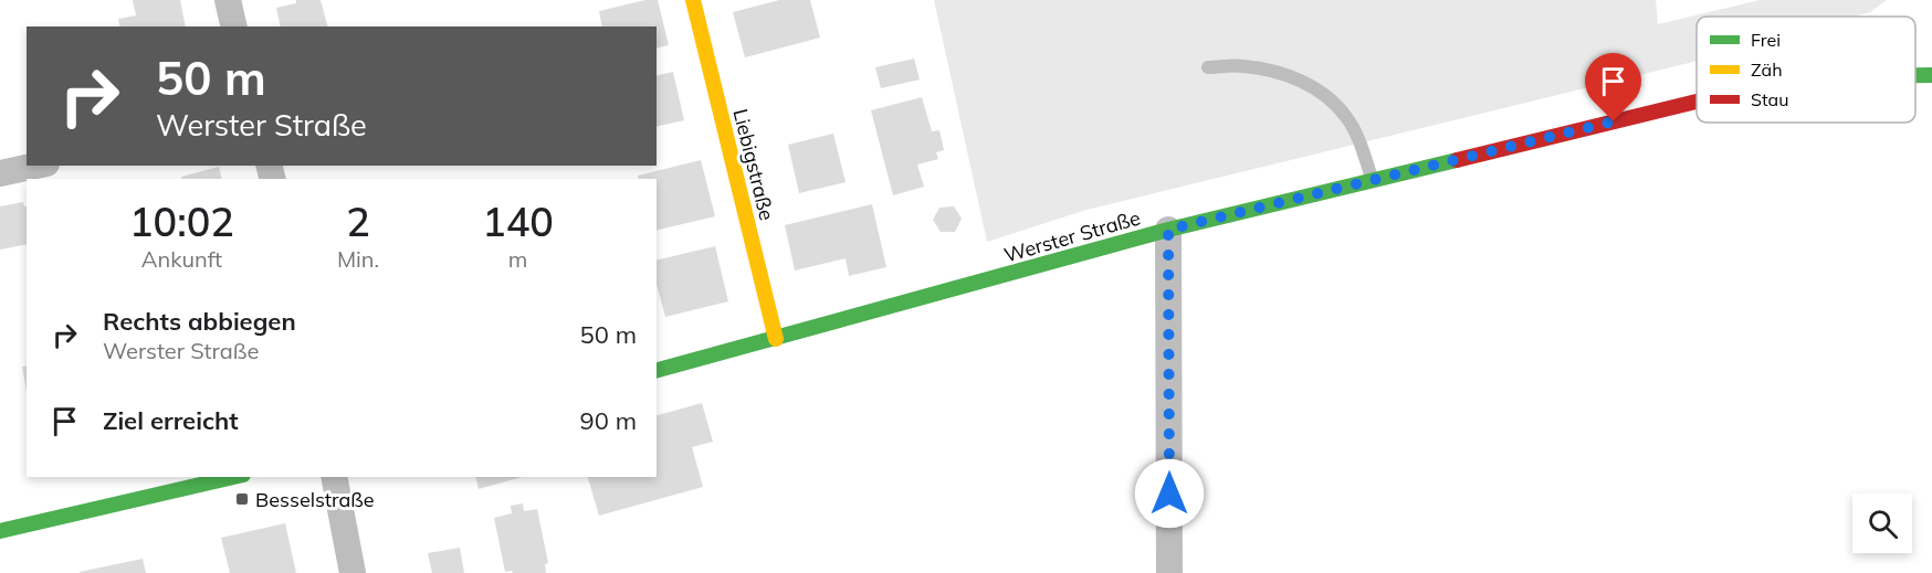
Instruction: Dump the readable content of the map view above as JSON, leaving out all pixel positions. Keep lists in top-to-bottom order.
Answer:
{
  "streets": {
    "main road": ["Liebigstraße", "Werster Straße"]
  },
  "crossings": [
    ["Liebigstraße", "Werster Straße"]
  ],
  "places": {
    "transit": ["Besselstraße"]
  },
  "legend": ["Frei", "Zäh", "Stau"],
  "page": {
    "turn": ["50 m", "Werster Straße"],
    "eta": [
      "10:02",
      "Ankunft",
      "2",
      "Min.",
      "140",
      "m"
    ],
    "list": [
      {
        "name": "Rechts abbiegen",
        "note": "Werster Straße",
        "value": "50 m"
      },
      {
        "name": "Ziel erreicht",
        "value": "90 m"
      }
    ]
  }
}
